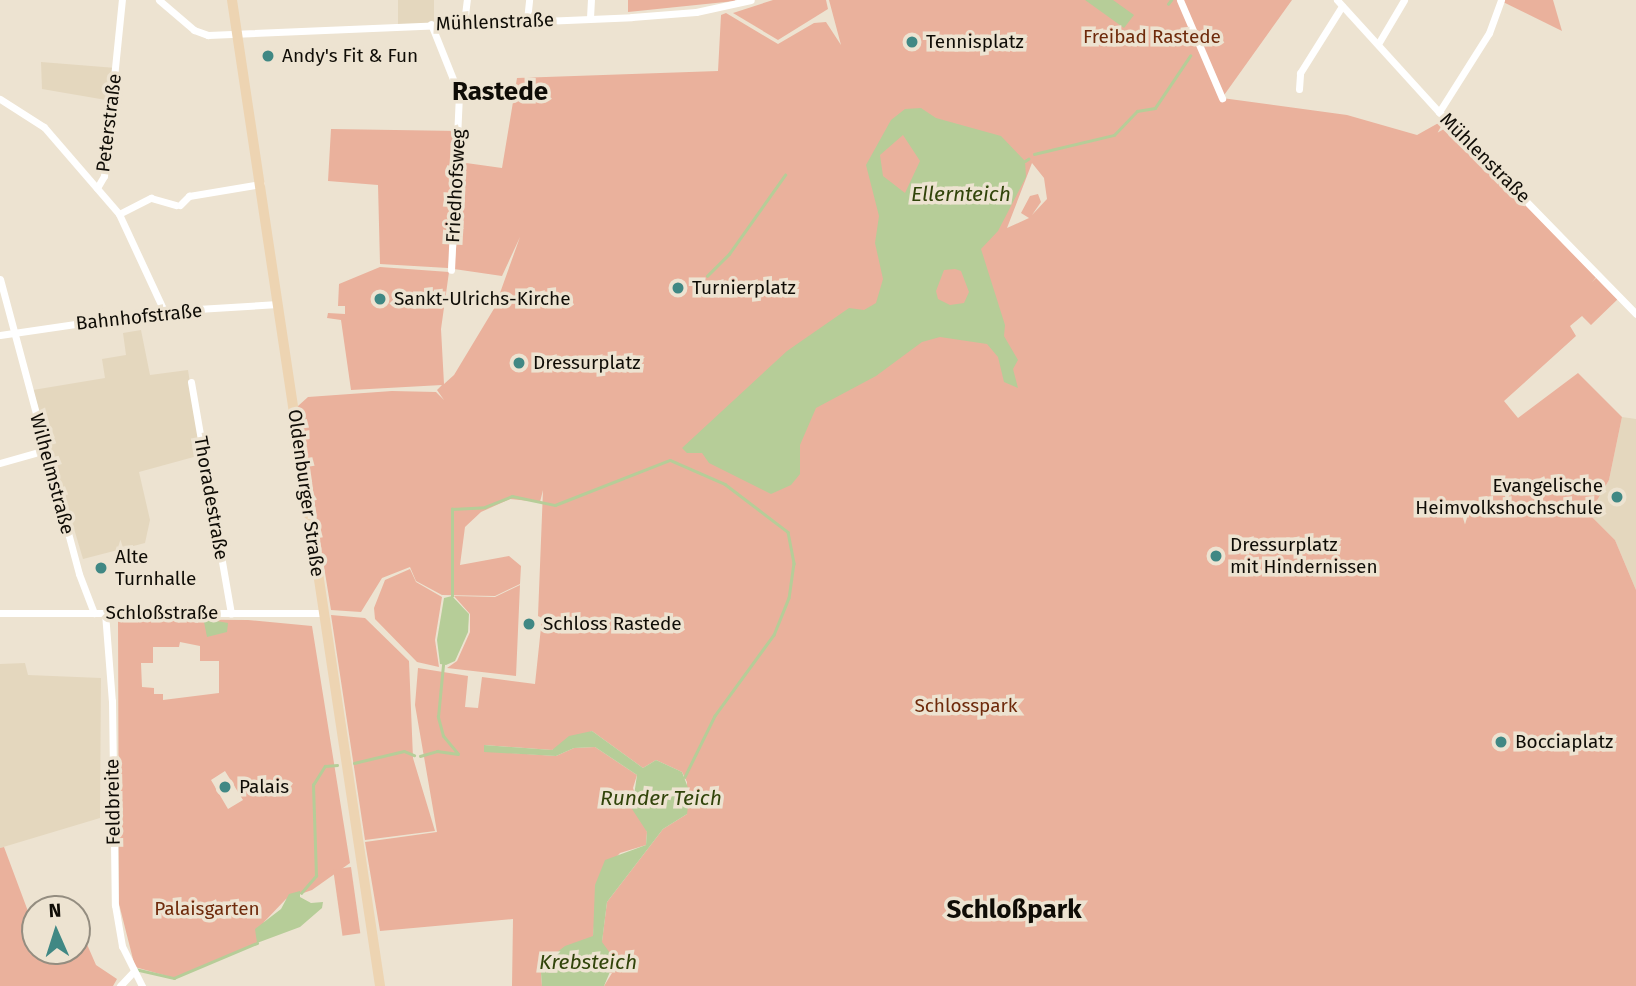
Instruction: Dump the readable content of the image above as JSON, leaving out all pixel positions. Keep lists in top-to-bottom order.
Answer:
{
  "streets": {
    "street": [
      "Mühlenstraße",
      "Peterstraße",
      "Friedhofsweg",
      "Bahnhofstraße",
      "Wilhelmstraße",
      "Oldenburger Straße",
      "Thoradestraße",
      "Schloßstraße",
      "Feldbreite"
    ]
  },
  "crossings": [
    ["Mühlenstraße", "Friedhofsweg"],
    ["Mühlenstraße", "Oldenburger Straße"],
    ["Peterstraße", "Bahnhofstraße"],
    ["Bahnhofstraße", "Wilhelmstraße"],
    ["Bahnhofstraße", "Oldenburger Straße"],
    ["Wilhelmstraße", "Schloßstraße"],
    ["Oldenburger Straße", "Schloßstraße"],
    ["Thoradestraße", "Schloßstraße"],
    ["Schloßstraße", "Feldbreite"]
  ],
  "districts": ["Rastede", "Schloßpark"],
  "water": ["Ellernteich", "Runder Teich", "Krebsteich"],
  "parks": ["Freibad Rastede", "Schlosspark", "Palaisgarten"],
  "places": [
    "Tennisplatz",
    "Andy's Fit & Fun",
    "Turnierplatz",
    "Sankt-Ulrichs-Kirche",
    "Dressurplatz",
    "Evangelische Heimvolkshochschule",
    "Dressurplatz mit Hindernissen",
    "Alte Turnhalle",
    "Schloss Rastede",
    "Bocciaplatz",
    "Palais"
  ],
  "north": "top"
}
